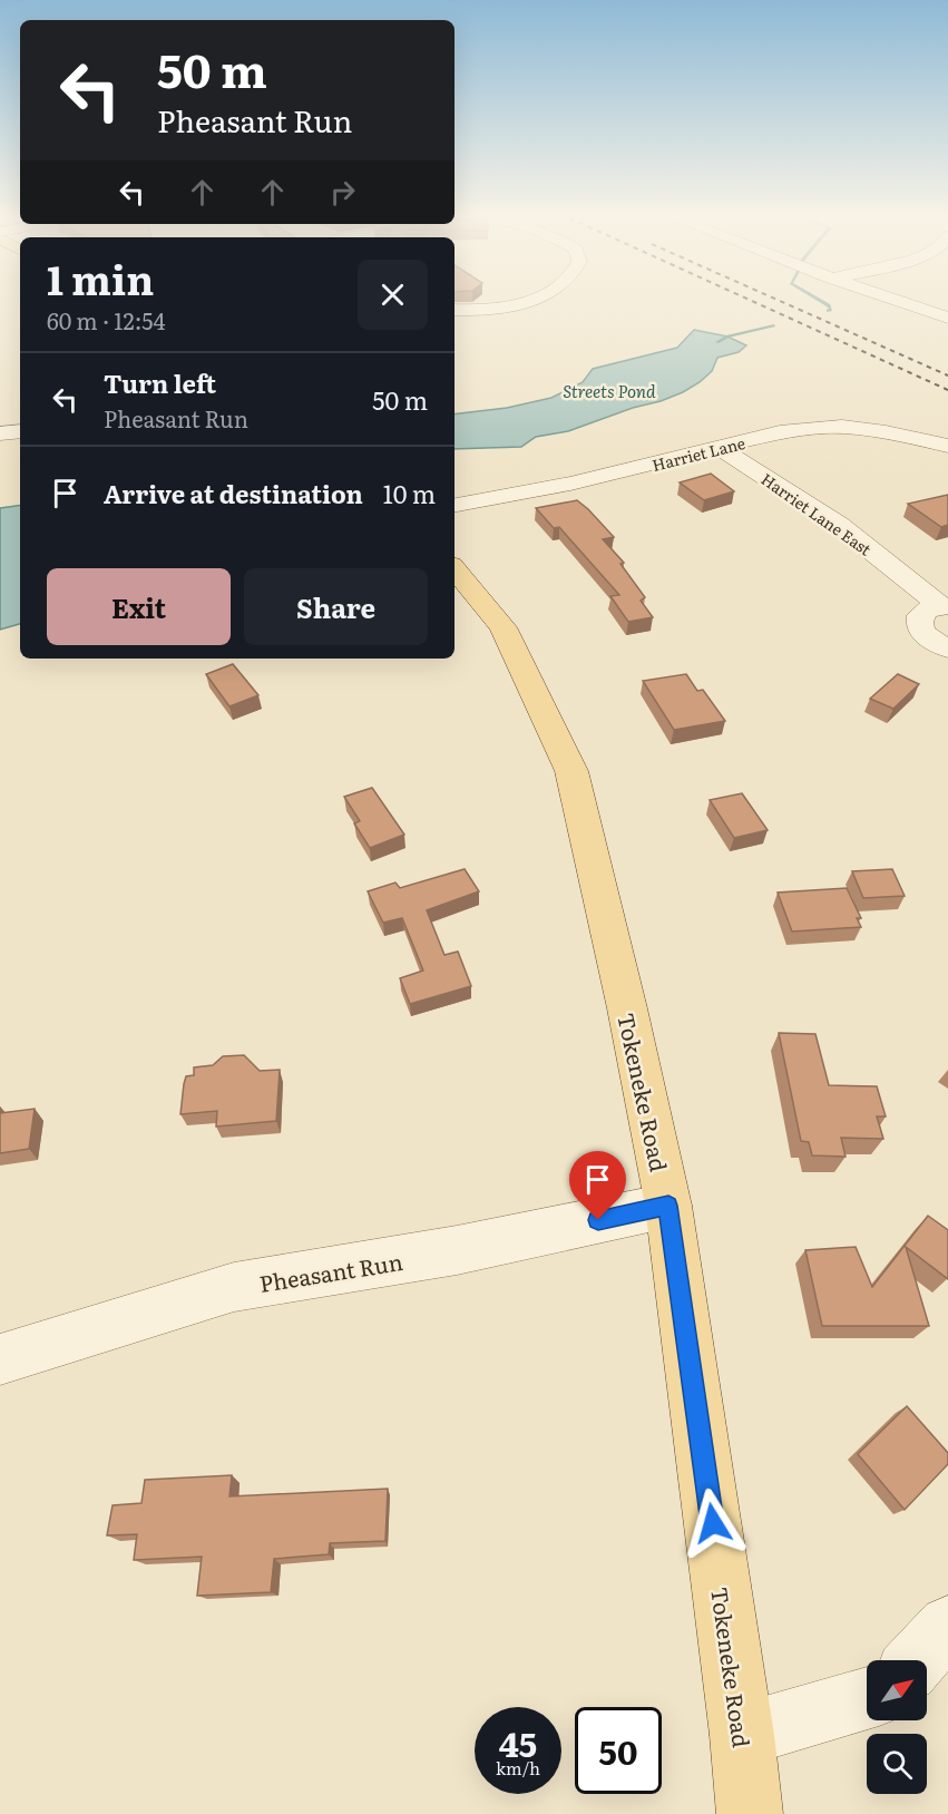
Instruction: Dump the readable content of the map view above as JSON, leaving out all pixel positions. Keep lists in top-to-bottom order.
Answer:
{
  "streets": {
    "main road": ["Tokeneke Road"],
    "street": ["Harriet Lane", "Harriet Lane East", "Pheasant Run"]
  },
  "crossings": [
    ["Harriet Lane", "Harriet Lane East"],
    ["Tokeneke Road", "Pheasant Run"]
  ],
  "water": ["Streets Pond"],
  "north": "top right",
  "page": {
    "turn": ["50 m", "Pheasant Run"],
    "heading": ["1 min", "60 m · 12:54"],
    "list": [
      {
        "name": "Turn left",
        "note": "Pheasant Run",
        "value": "50 m"
      },
      {
        "name": "Arrive at destination",
        "value": "10 m"
      }
    ],
    "buttons": ["Exit", "Share"],
    "speed": "45 km/h",
    "limit": "50"
  }
}
